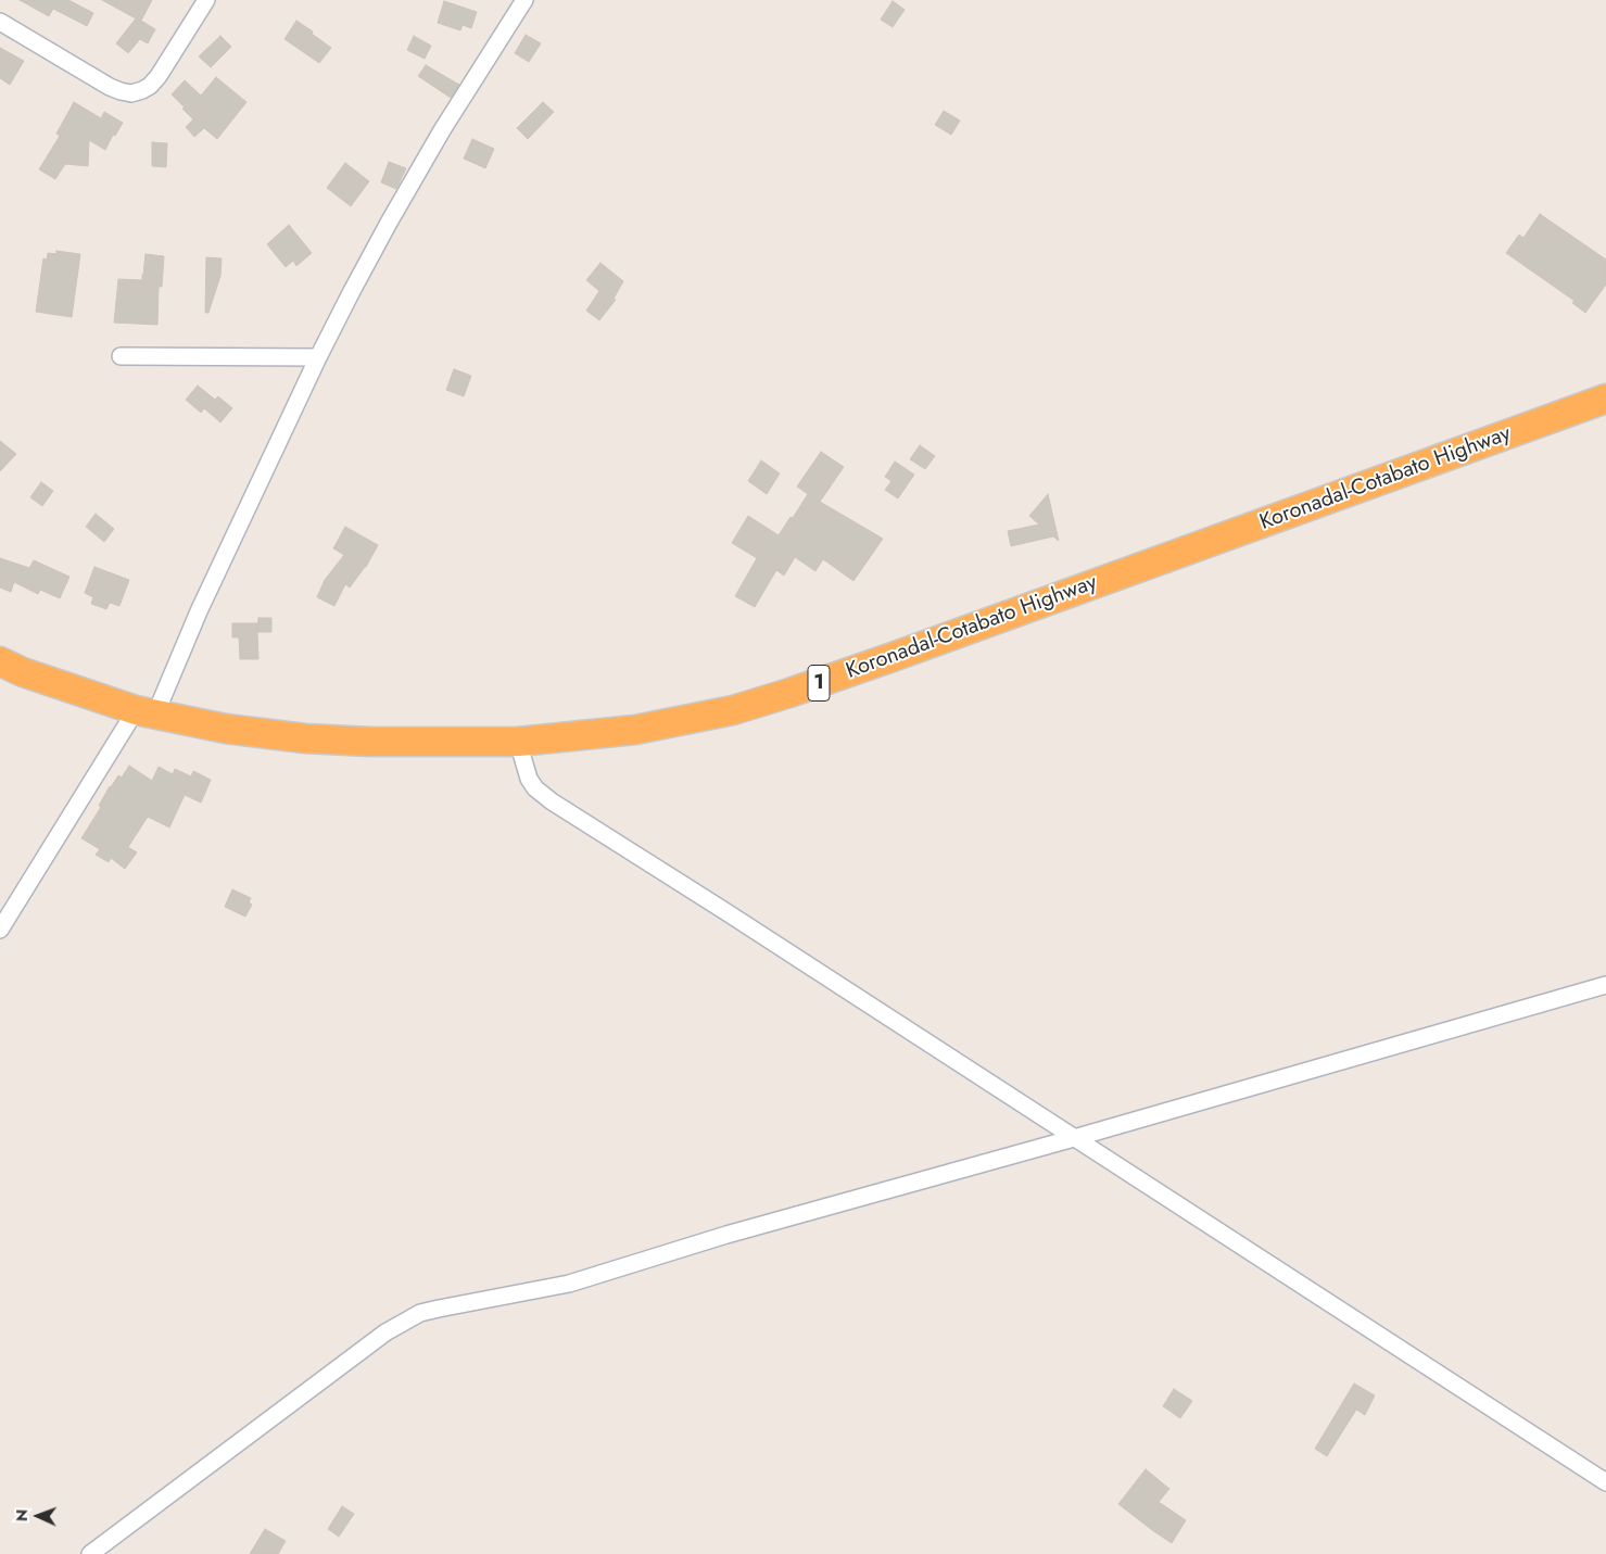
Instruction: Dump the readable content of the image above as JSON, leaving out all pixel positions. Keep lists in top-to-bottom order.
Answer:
{
  "streets": {
    "highway": ["Koronadal-Cotabato Highway", "1"]
  },
  "north": "left"
}
